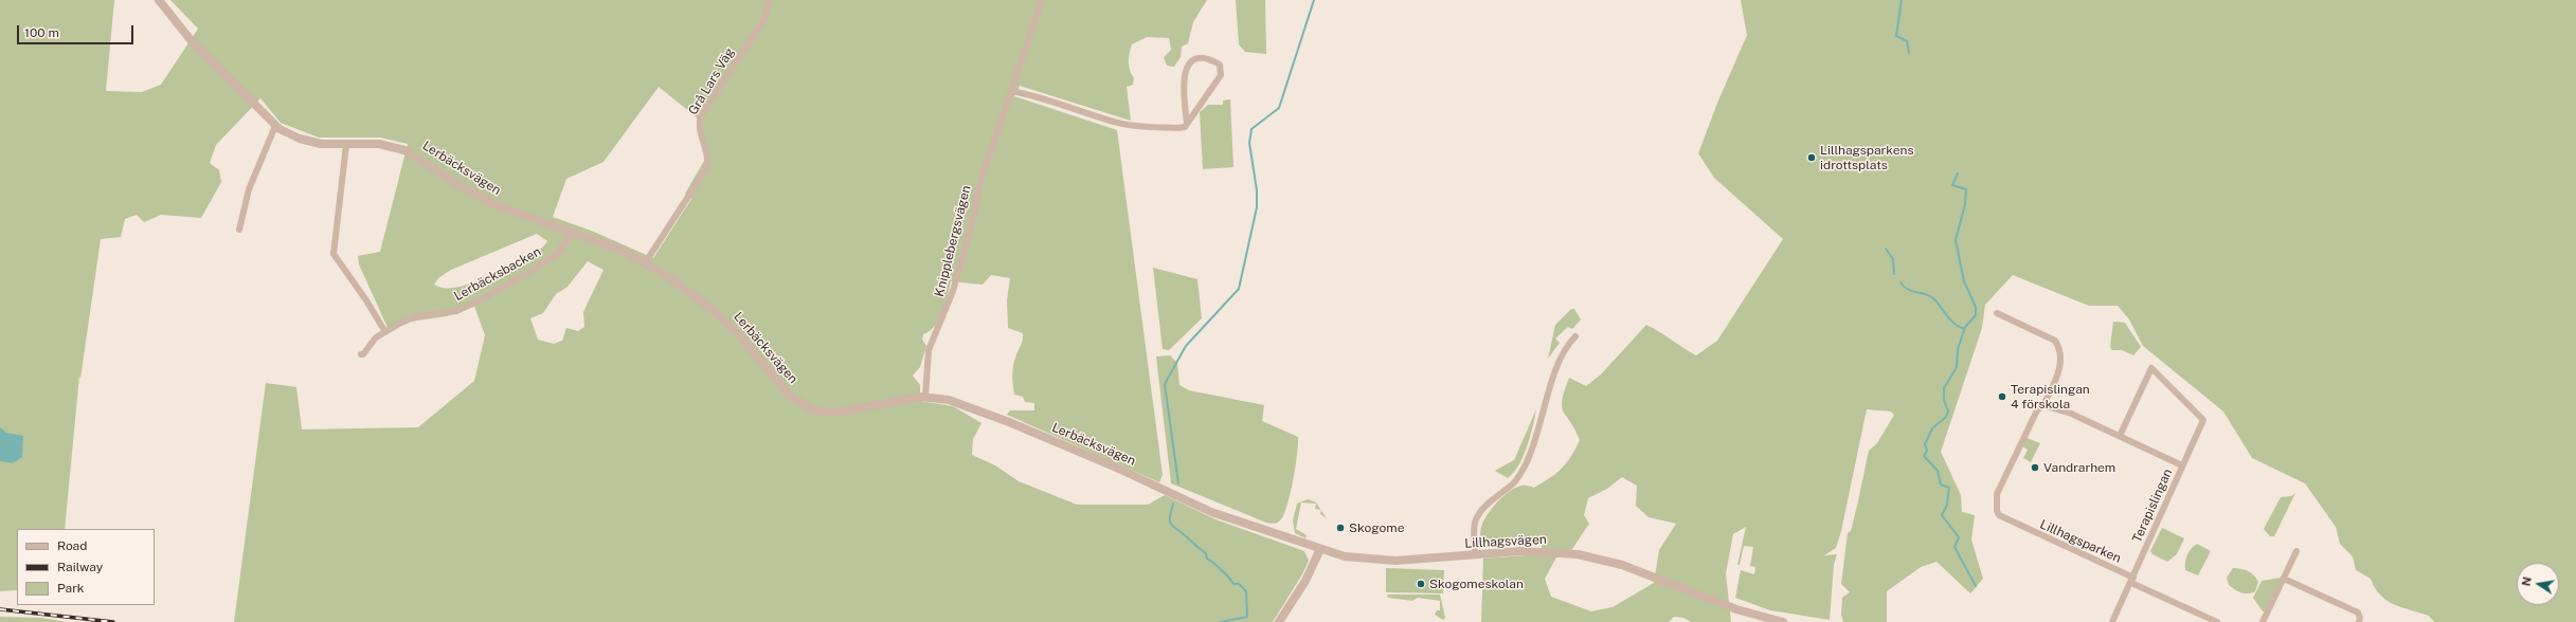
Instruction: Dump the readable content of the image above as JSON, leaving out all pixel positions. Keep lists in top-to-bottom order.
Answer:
{
  "streets": {
    "street": [
      "Grå Lars Väg",
      "Lerbäcksvägen",
      "Knipplebergsvägen",
      "Lerbäcksbacken",
      "Terapislingan",
      "Lillhagsvägen",
      "Lillhagsparken"
    ]
  },
  "crossings": [
    ["Grå Lars Väg", "Lerbäcksvägen"],
    ["Lerbäcksvägen", "Knipplebergsvägen"],
    ["Lerbäcksvägen", "Lerbäcksbacken"],
    ["Lerbäcksvägen", "Lillhagsvägen"],
    ["Terapislingan", "Lillhagsparken"]
  ],
  "places": [
    "Lillhagsparkens idrottsplats",
    "Terapislingan 4 förskola",
    "Vandrarhem",
    "Skogome",
    "Skogomeskolan"
  ],
  "legend": ["Road", "Railway", "Park"],
  "scale_bar": "100 m",
  "north": "left"
}
